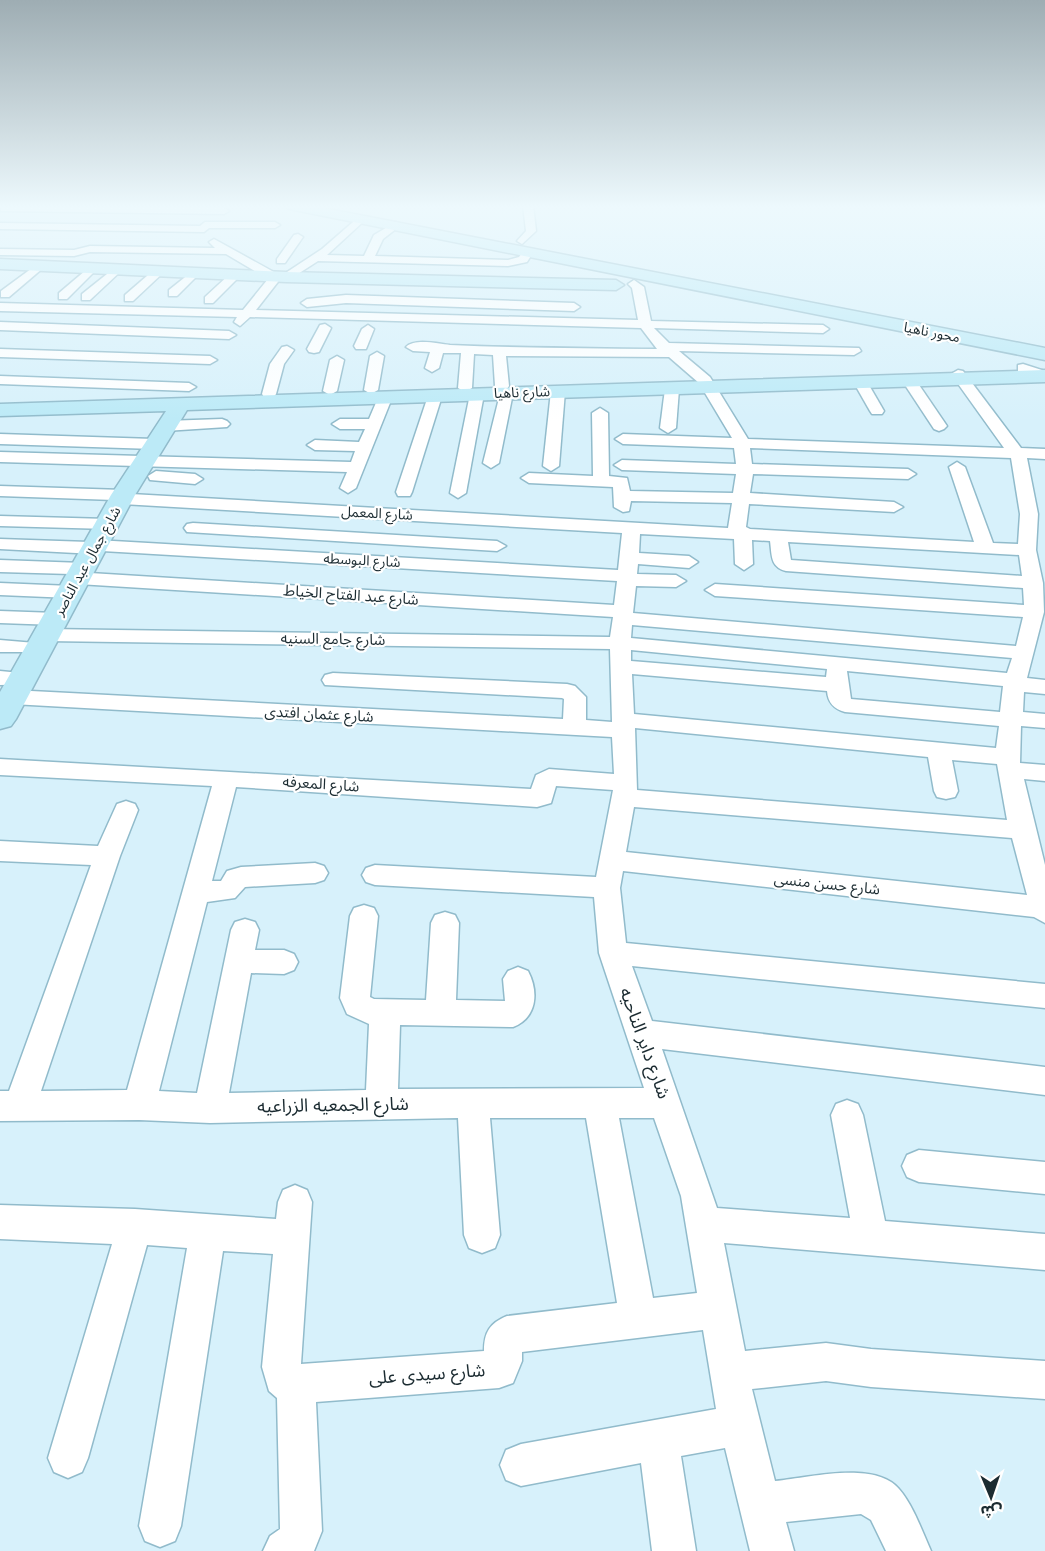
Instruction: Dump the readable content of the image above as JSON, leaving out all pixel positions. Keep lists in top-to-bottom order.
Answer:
{
  "streets": {
    "main road": ["محور ناهيا", "شارع ناهيا", "شارع جمال عبد الناصر"],
    "street": [
      "شارع المعمل",
      "شارع البوسطه",
      "شارع عبد الفتاح الخياط",
      "شارع جامع السنيه",
      "شارع عثمان افتدى",
      "شارع المعرفه",
      "شارع حسن منسى",
      "شارع داير الناحيه",
      "شارع الجمعيه الزراعيه",
      "شارع سيدى على"
    ]
  },
  "crossings": [
    ["محور ناهيا", "شارع ناهيا"],
    ["شارع ناهيا", "شارع المعمل"],
    ["شارع ناهيا", "شارع جمال عبد الناصر"],
    ["شارع المعمل", "شارع جمال عبد الناصر"],
    ["شارع المعمل", "شارع داير الناحيه"],
    ["شارع البوسطه", "شارع جمال عبد الناصر"],
    ["شارع البوسطه", "شارع عبد الفتاح الخياط"],
    ["شارع البوسطه", "شارع داير الناحيه"],
    ["شارع جمال عبد الناصر", "شارع عبد الفتاح الخياط"],
    ["شارع جمال عبد الناصر", "شارع جامع السنيه"],
    ["شارع جمال عبد الناصر", "شارع عثمان افتدى"],
    ["شارع عبد الفتاح الخياط", "شارع جامع السنيه"],
    ["شارع عبد الفتاح الخياط", "شارع داير الناحيه"],
    ["شارع جامع السنيه", "شارع داير الناحيه"],
    ["شارع عثمان افتدى", "شارع داير الناحيه"],
    ["شارع المعرفه", "شارع داير الناحيه"],
    ["شارع حسن منسى", "شارع داير الناحيه"],
    ["شارع داير الناحيه", "شارع الجمعيه الزراعيه"],
    ["شارع داير الناحيه", "شارع سيدى على"]
  ],
  "north": "bottom"
}
